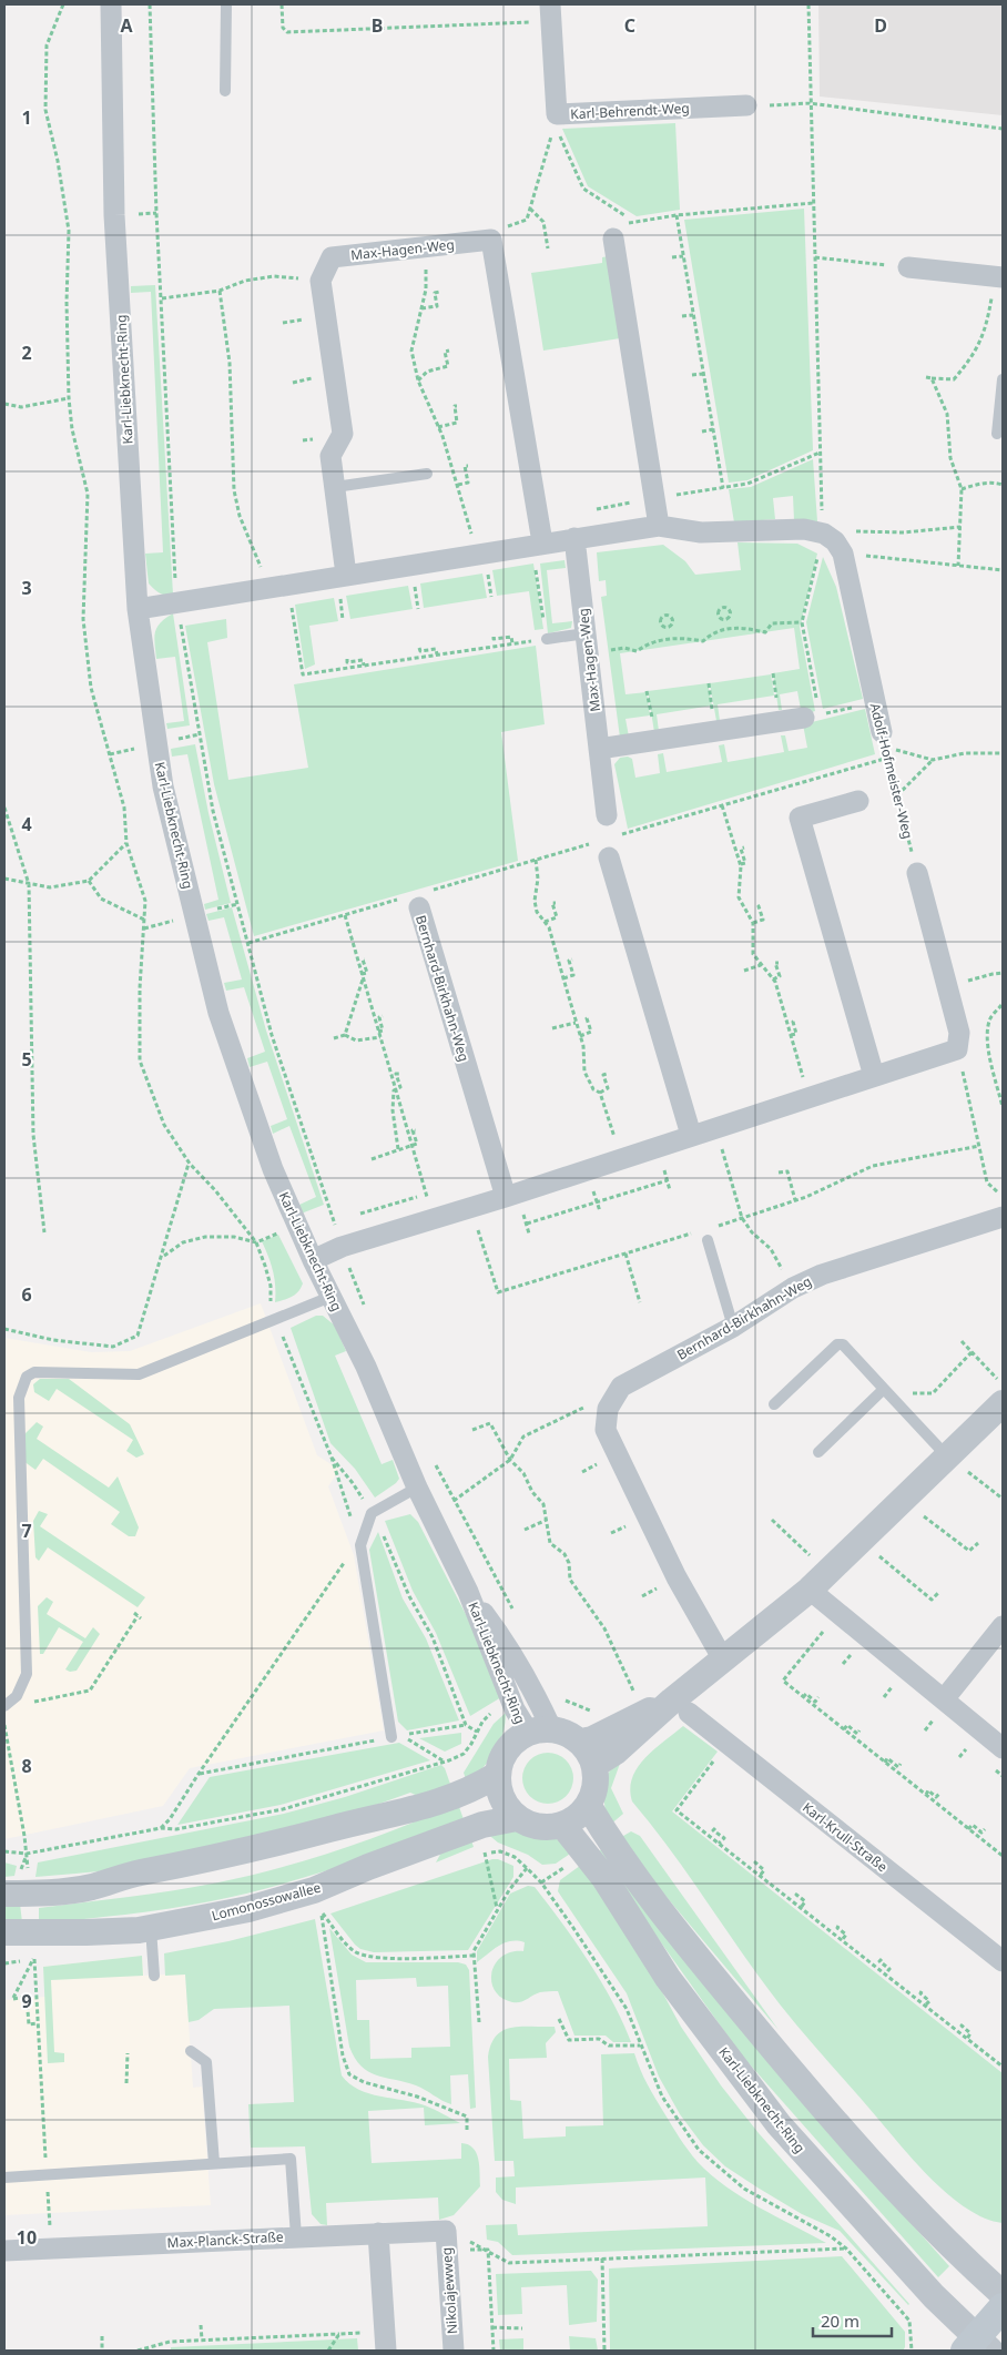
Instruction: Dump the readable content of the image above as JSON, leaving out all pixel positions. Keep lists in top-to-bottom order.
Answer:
{
  "streets": {
    "street": [
      "Karl-Behrendt-Weg",
      "Max-Hagen-Weg",
      "Karl-Liebknecht-Ring",
      "Adolf-Hofmeister-Weg",
      "Bernhard-Birkhahn-Weg",
      "Karl-Krull-Straße",
      "Lomonossowallee",
      "Max-Planck-Straße",
      "Nikolajewweg"
    ]
  },
  "crossings": [
    ["Karl-Liebknecht-Ring", "Lomonossowallee"],
    ["Max-Planck-Straße", "Nikolajewweg"]
  ],
  "scale_bar": "20 m",
  "grid": {
    "columns": [
      "A",
      "B",
      "C",
      "D"
    ],
    "rows": [
      "1",
      "2",
      "3",
      "4",
      "5",
      "6",
      "7",
      "8",
      "9",
      "10"
    ]
  }
}
